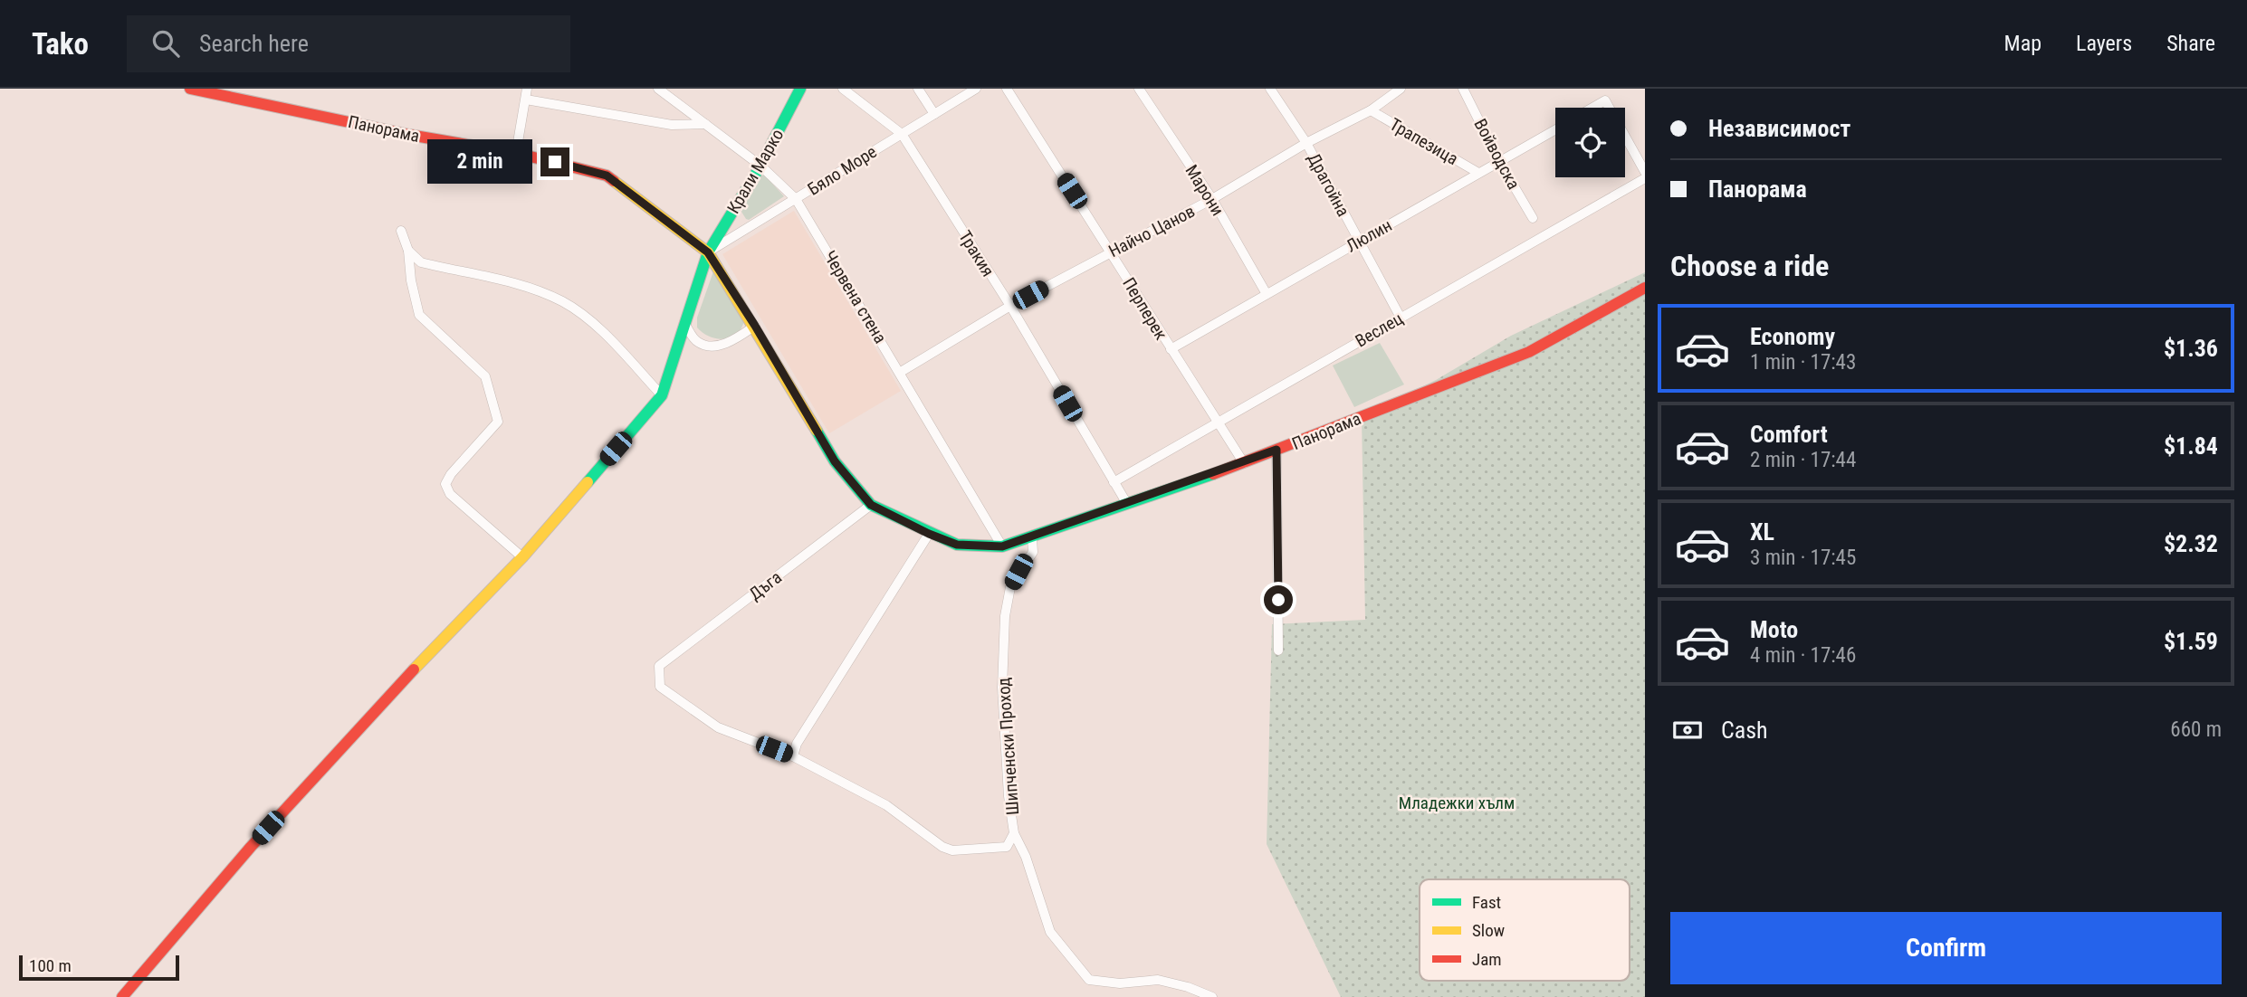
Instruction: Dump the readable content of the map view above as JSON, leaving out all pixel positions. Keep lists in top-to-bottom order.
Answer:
{
  "streets": {
    "street": [
      "Панорама",
      "Трапезица",
      "Войводска",
      "Бяло Море",
      "Крали Марко",
      "Драгойна",
      "Марони",
      "Найчо Цанов",
      "Люлин",
      "Тракия",
      "Червена стена",
      "Перперек",
      "Веслец",
      "Дъга",
      "Шипченски Проход"
    ]
  },
  "crossings": [
    ["Панорама", "Бяло Море"],
    ["Панорама", "Крали Марко"],
    ["Панорама", "Тракия"],
    ["Панорама", "Червена стена"],
    ["Панорама", "Перперек"],
    ["Панорама", "Дъга"],
    ["Панорама", "Шипченски Проход"],
    ["Трапезица", "Найчо Цанов"],
    ["Трапезица", "Люлин"],
    ["Войводска", "Люлин"],
    ["Бяло Море", "Крали Марко"],
    ["Бяло Море", "Тракия"],
    ["Бяло Море", "Червена стена"],
    ["Крали Марко", "Червена стена"],
    ["Драгойна", "Найчо Цанов"],
    ["Драгойна", "Люлин"],
    ["Драгойна", "Веслец"],
    ["Марони", "Найчо Цанов"],
    ["Марони", "Люлин"],
    ["Найчо Цанов", "Тракия"],
    ["Найчо Цанов", "Червена стена"],
    ["Найчо Цанов", "Перперек"],
    ["Люлин", "Перперек"],
    ["Тракия", "Веслец"],
    ["Перперек", "Веслец"]
  ],
  "parks": ["Младежки хълм"],
  "legend": ["Fast", "Slow", "Jam"],
  "scale_bar": "100 m",
  "page": {
    "header": "Tako",
    "search": "Search here",
    "nav": ["Map", "Layers", "Share"],
    "banner": ["Независимост", "Панорама"],
    "bubble": "2 min",
    "heading": "Choose a ride",
    "list": [
      {
        "name": "Economy",
        "note": "1 min · 17:43",
        "value": "$1.36"
      },
      {
        "name": "Comfort",
        "note": "2 min · 17:44",
        "value": "$1.84"
      },
      {
        "name": "XL",
        "note": "3 min · 17:45",
        "value": "$2.32"
      },
      {
        "name": "Moto",
        "note": "4 min · 17:46",
        "value": "$1.59"
      }
    ],
    "pay": ["Cash", "660 m"],
    "buttons": "Confirm",
    "scale": "100 m"
  }
}
